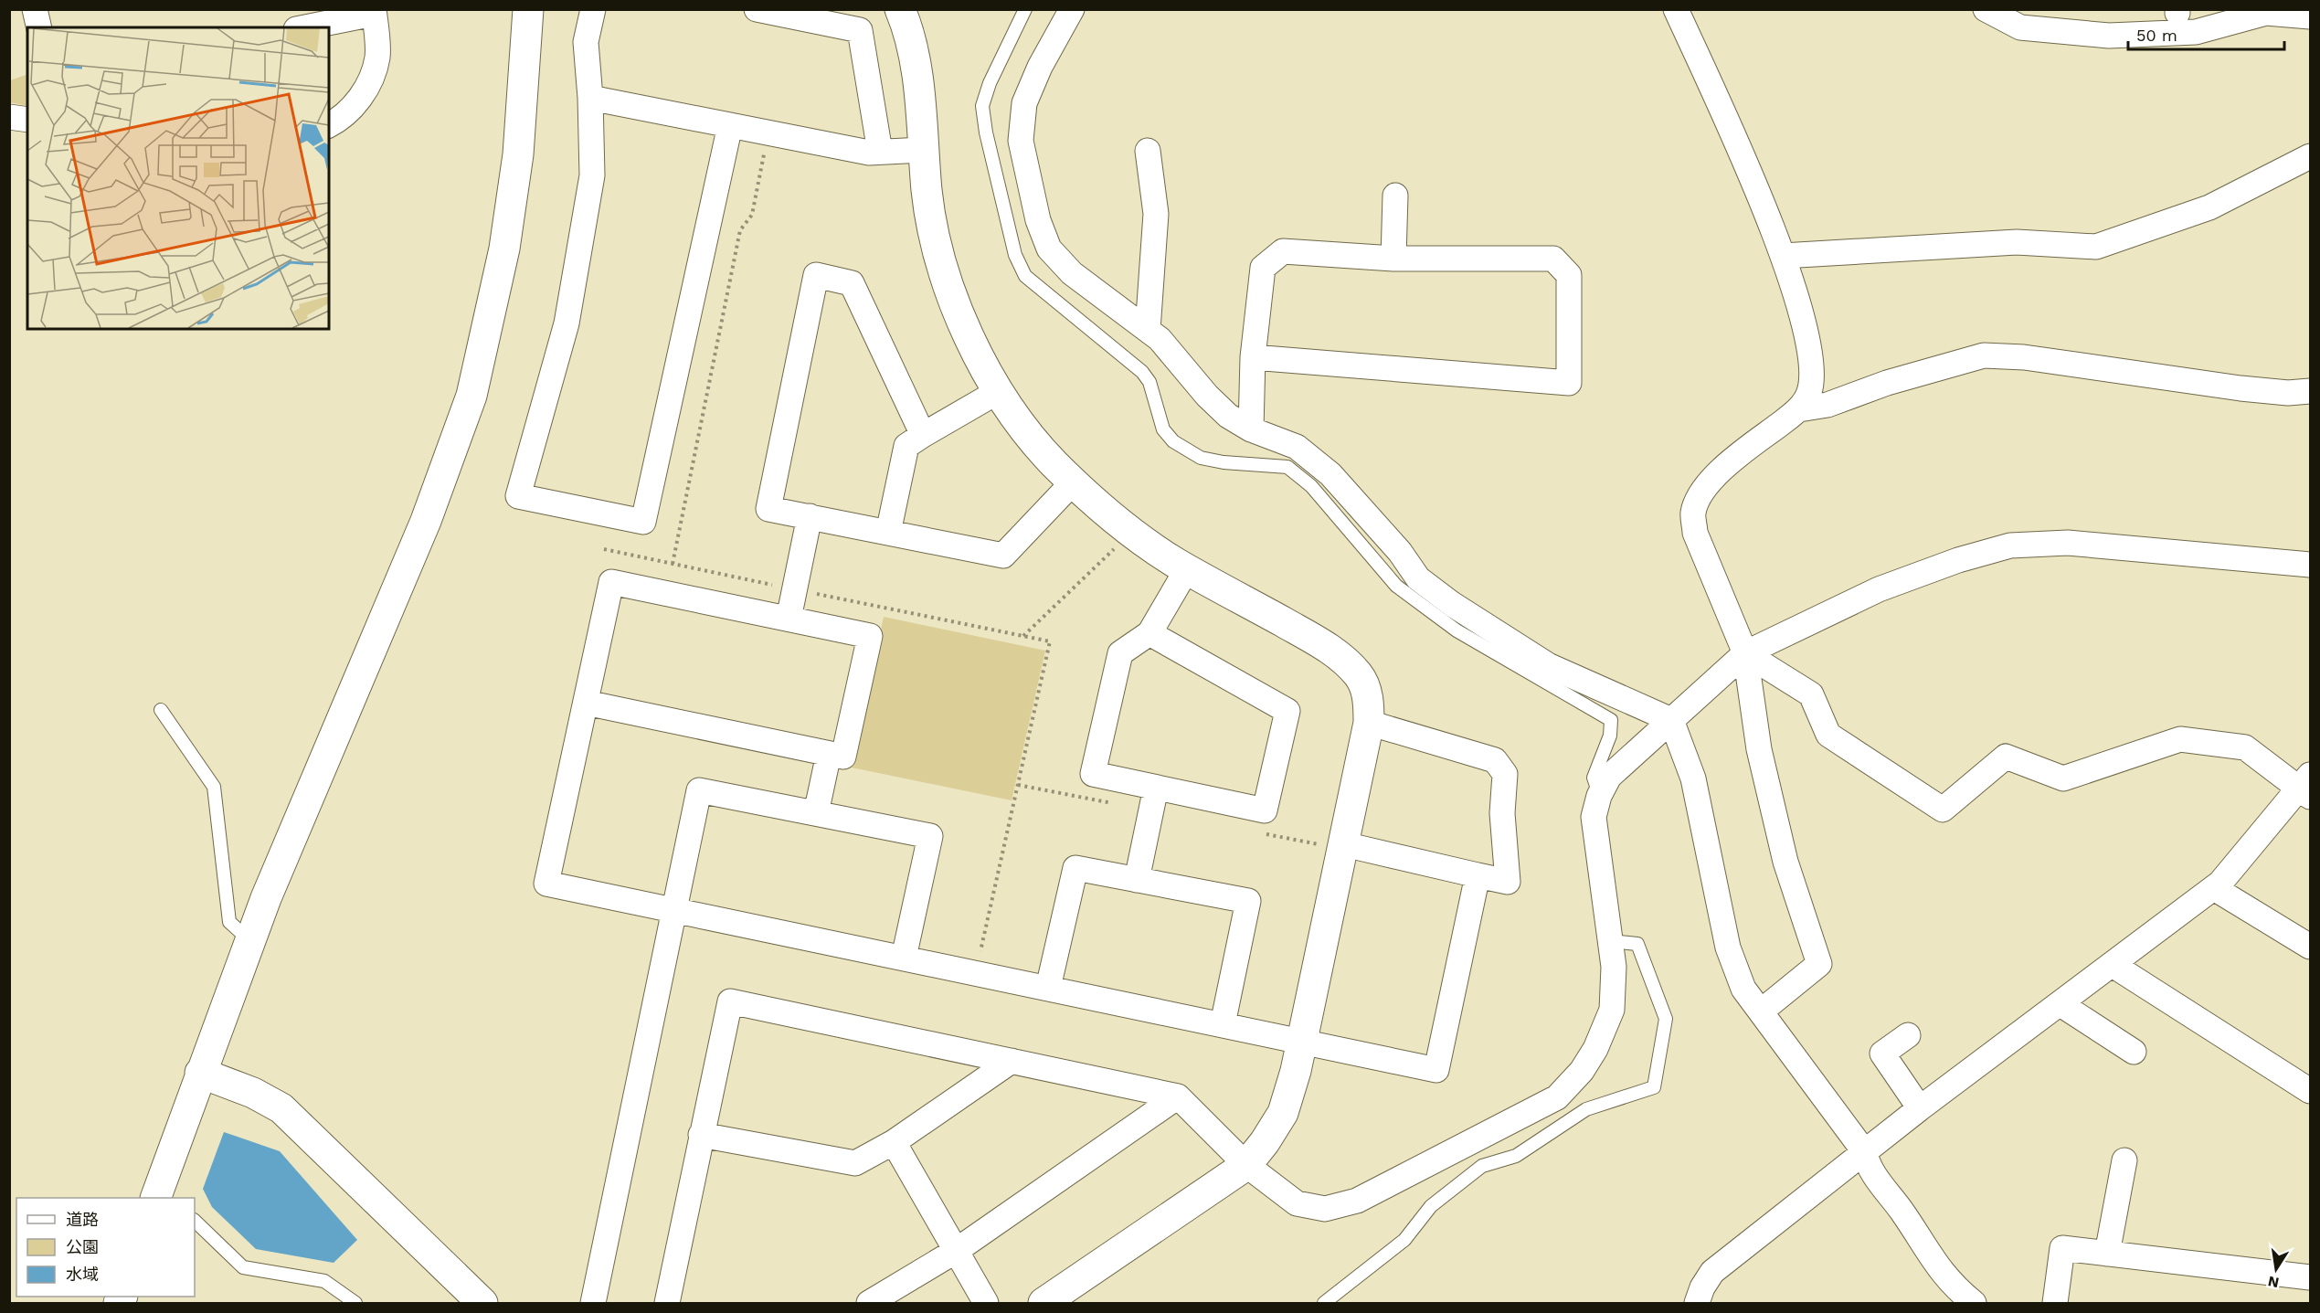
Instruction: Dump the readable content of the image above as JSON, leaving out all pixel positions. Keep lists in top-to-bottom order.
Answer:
{
  "legend": ["道路", "公園", "水域"],
  "scale_bar": "50 m",
  "north": "bottom"
}
